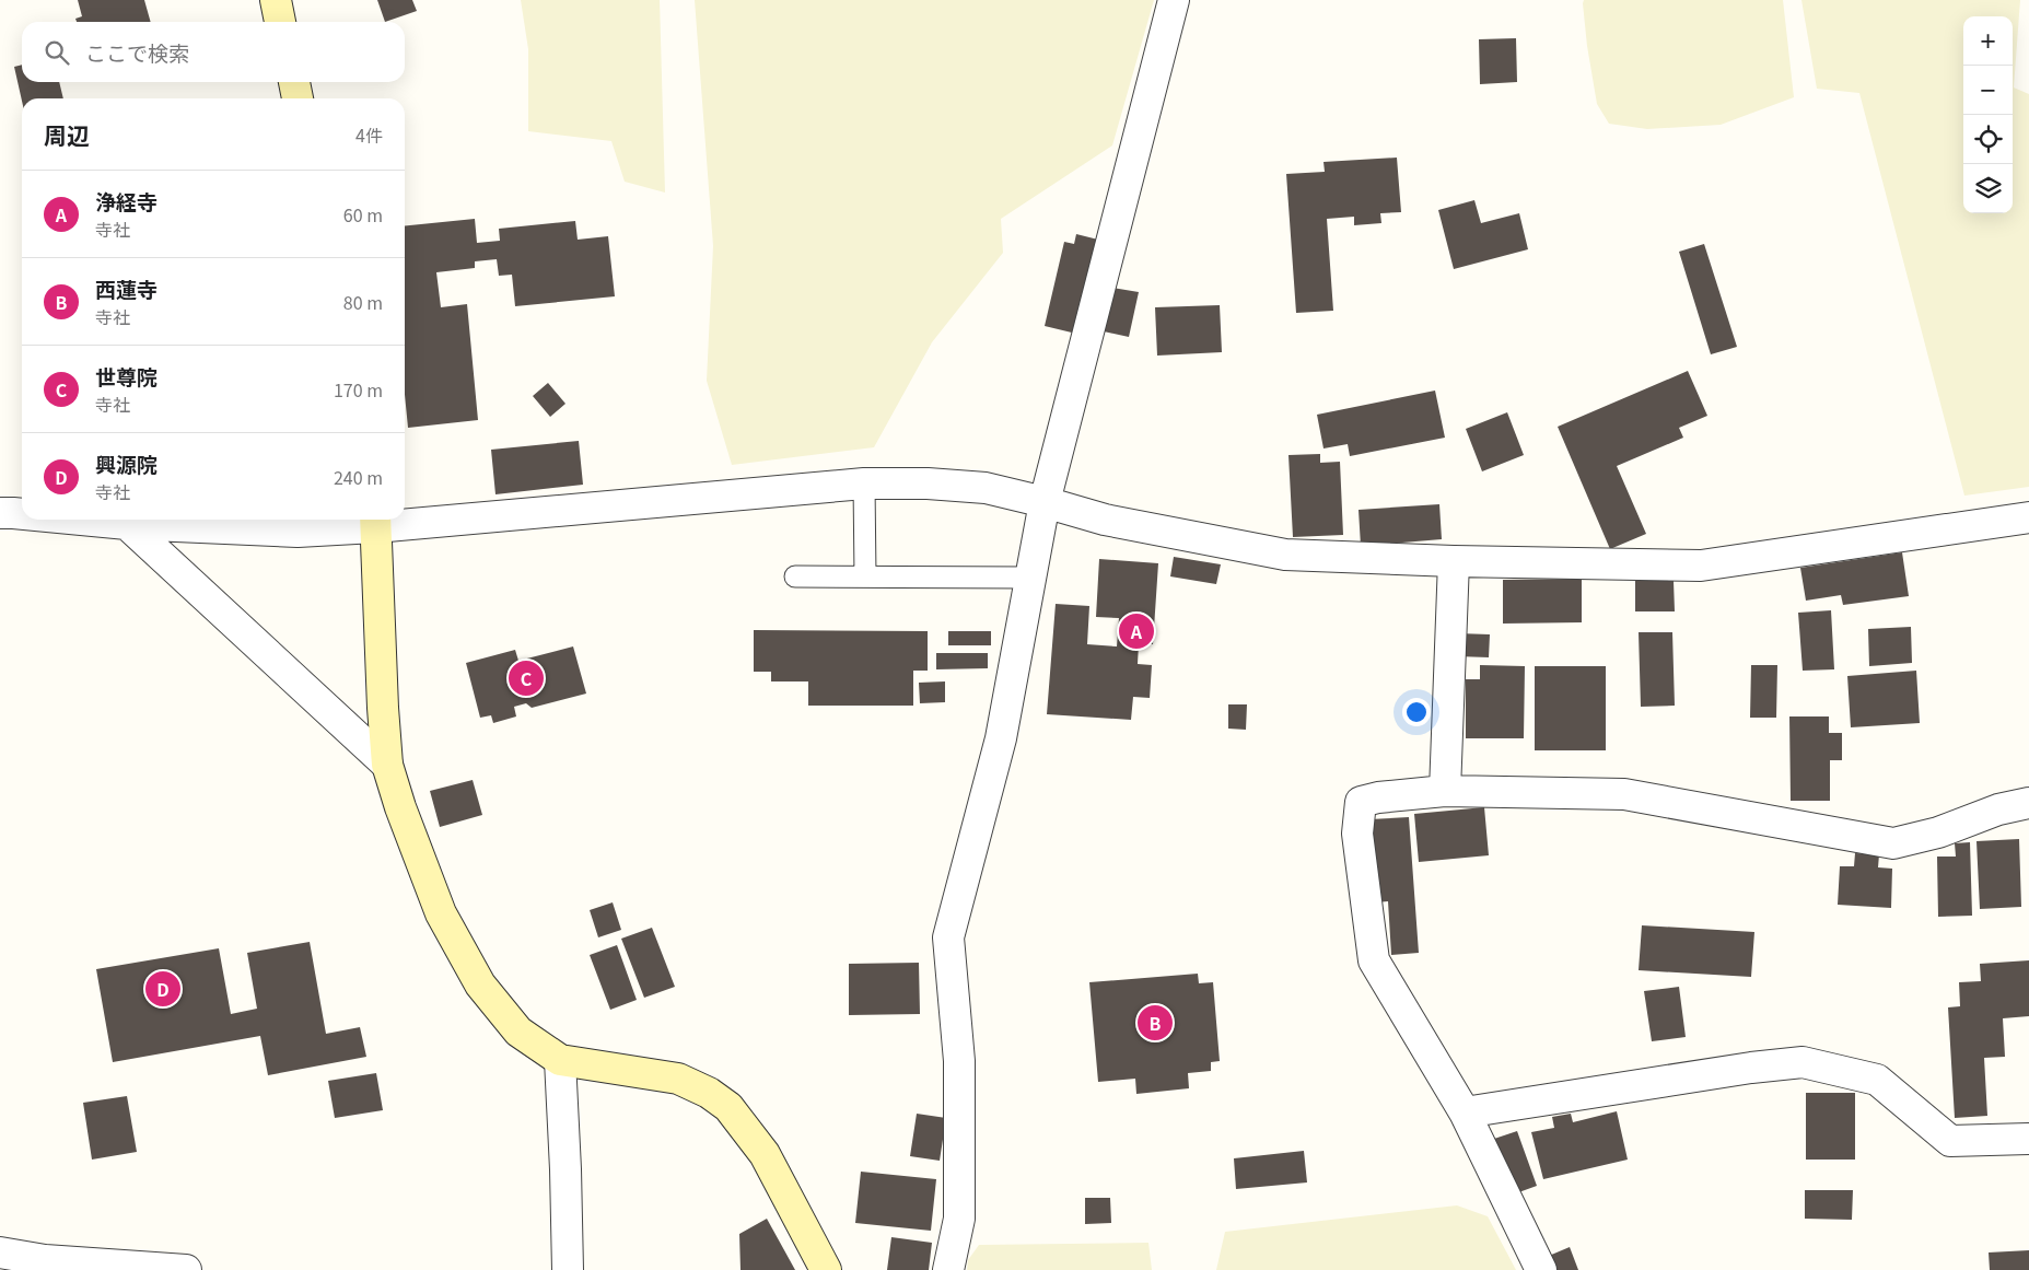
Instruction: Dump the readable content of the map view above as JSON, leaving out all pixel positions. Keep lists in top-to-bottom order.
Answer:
{
  "page": {
    "map_buttons": ["+", "−"],
    "search": "ここで検索",
    "heading": ["周辺", "4件"],
    "list": [
      {
        "mark": "A",
        "name": "浄経寺",
        "note": "寺社",
        "value": "60 m"
      },
      {
        "mark": "B",
        "name": "西蓮寺",
        "note": "寺社",
        "value": "80 m"
      },
      {
        "mark": "C",
        "name": "世尊院",
        "note": "寺社",
        "value": "170 m"
      },
      {
        "mark": "D",
        "name": "興源院",
        "note": "寺社",
        "value": "240 m"
      }
    ],
    "pins": [
      "A",
      "C",
      "D",
      "B"
    ]
  }
}
